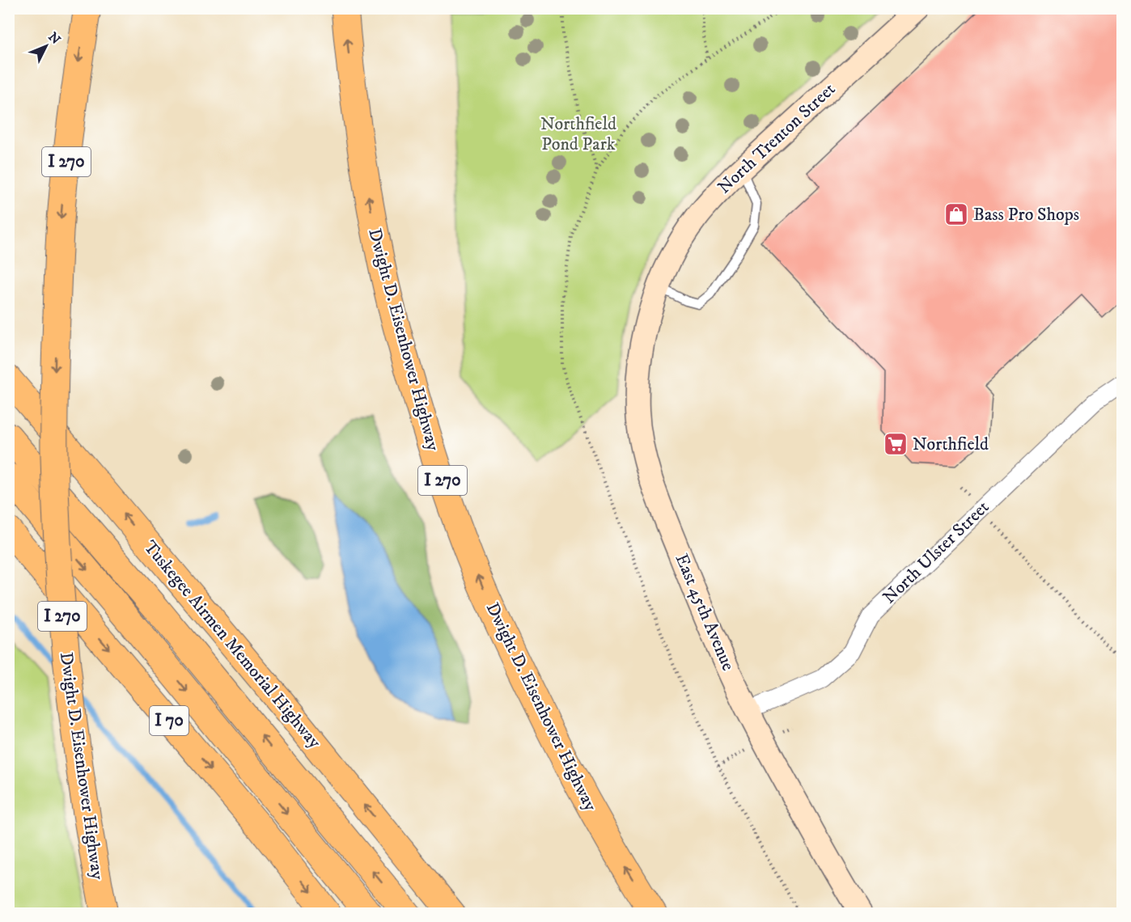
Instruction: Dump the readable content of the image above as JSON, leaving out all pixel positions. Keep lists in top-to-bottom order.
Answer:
{
  "streets": {
    "highway": [
      "I 270",
      "Dwight D. Eisenhower Highway",
      "Tuskegee Airmen Memorial Highway",
      "I 70"
    ],
    "street": ["North Trenton Street", "North Ulster Street", "East 45th Avenue"]
  },
  "crossings": [
    ["North Trenton Street", "East 45th Avenue"],
    ["North Ulster Street", "East 45th Avenue"]
  ],
  "parks": ["Northfield Pond Park"],
  "places": {
    "shop": ["Bass Pro Shops"],
    "supermarket": ["Northfield"]
  },
  "north": "top right"
}
